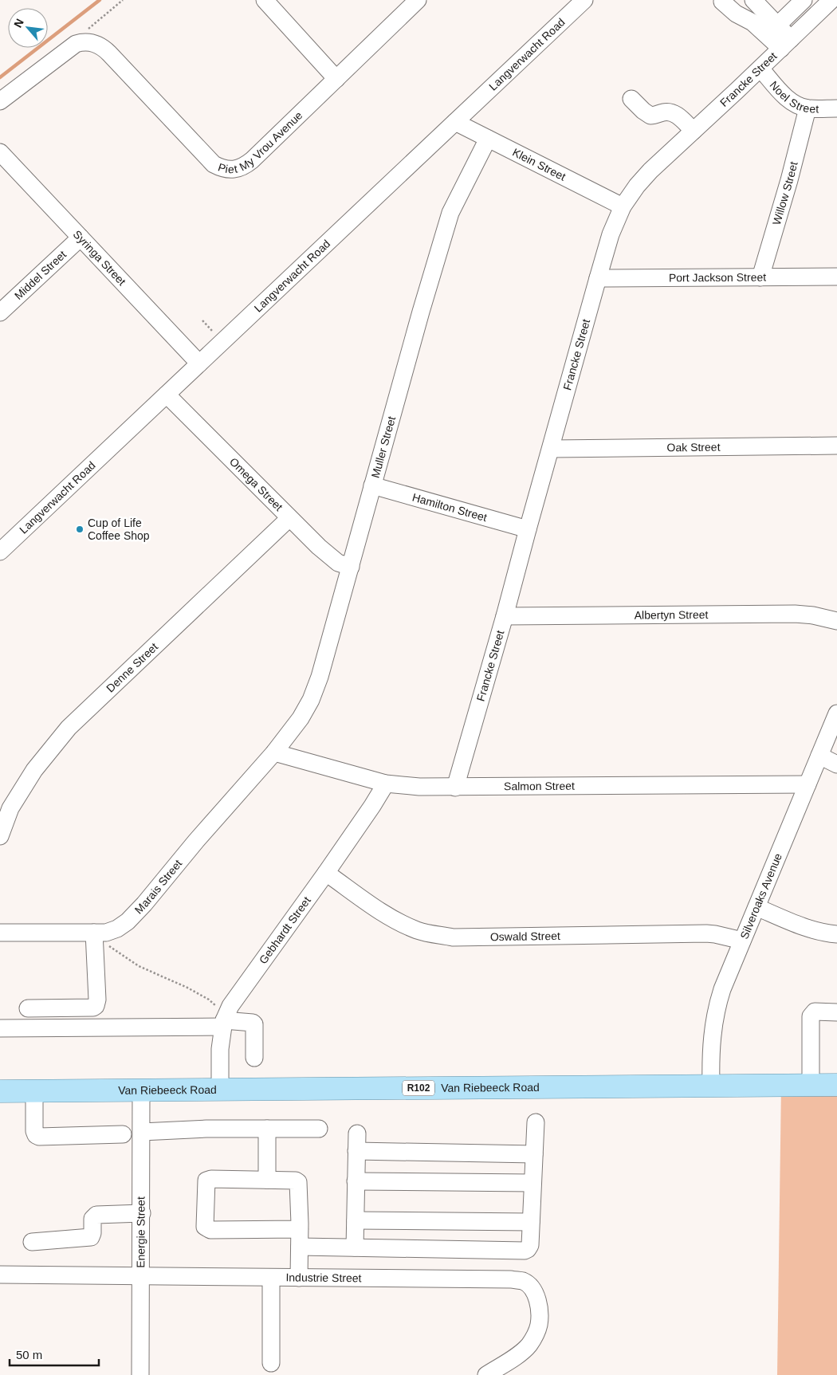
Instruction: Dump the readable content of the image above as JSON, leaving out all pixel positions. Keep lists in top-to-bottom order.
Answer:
{
  "streets": {
    "main road": ["R102", "Van Riebeeck Road"],
    "street": [
      "Langverwacht Road",
      "Francke Street",
      "Noel Street",
      "Piet My Vrou Avenue",
      "Klein Street",
      "Willow Street",
      "Syringa Street",
      "Middel Street",
      "Port Jackson Street",
      "Muller Street",
      "Oak Street",
      "Omega Street",
      "Hamilton Street",
      "Albertyn Street",
      "Denne Street",
      "Salmon Street",
      "Marais Street",
      "Silveroaks Avenue",
      "Gebhardt Street",
      "Oswald Street",
      "Energie Street",
      "Industrie Street"
    ]
  },
  "crossings": [
    ["Langverwacht Road", "Klein Street"],
    ["Langverwacht Road", "Syringa Street"],
    ["Langverwacht Road", "Omega Street"],
    ["Francke Street", "Noel Street"],
    ["Francke Street", "Klein Street"],
    ["Francke Street", "Port Jackson Street"],
    ["Francke Street", "Oak Street"],
    ["Francke Street", "Hamilton Street"],
    ["Francke Street", "Albertyn Street"],
    ["Francke Street", "Salmon Street"],
    ["Noel Street", "Willow Street"],
    ["Klein Street", "Muller Street"],
    ["Willow Street", "Port Jackson Street"],
    ["Syringa Street", "Middel Street"],
    ["Muller Street", "Omega Street"],
    ["Muller Street", "Hamilton Street"],
    ["Muller Street", "Salmon Street"],
    ["Muller Street", "Marais Street"],
    ["Omega Street", "Denne Street"],
    ["Salmon Street", "Marais Street"],
    ["Salmon Street", "Silveroaks Avenue"],
    ["Salmon Street", "Gebhardt Street"],
    ["Silveroaks Avenue", "Oswald Street"],
    ["Silveroaks Avenue", "Van Riebeeck Road"],
    ["Gebhardt Street", "Oswald Street"],
    ["Gebhardt Street", "Van Riebeeck Road"],
    ["Van Riebeeck Road", "Energie Street"],
    ["Energie Street", "Industrie Street"]
  ],
  "places": ["Cup of Life Coffee Shop"],
  "scale_bar": "50 m",
  "north": "top left"
}
